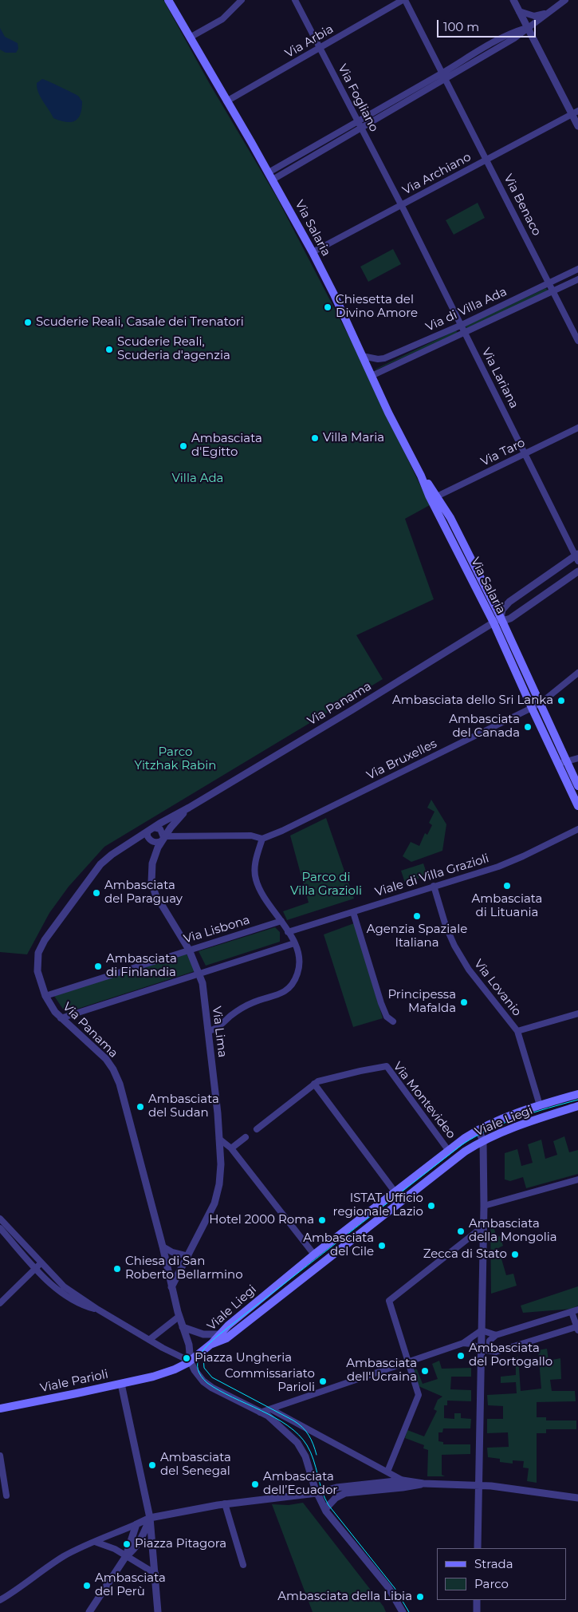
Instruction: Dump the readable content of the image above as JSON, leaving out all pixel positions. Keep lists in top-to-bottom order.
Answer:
{
  "streets": {
    "main road": ["Via Salaria", "Viale Liegi", "Viale Parioli"],
    "street": [
      "Via Arbia",
      "Via Fogliano",
      "Via Archiano",
      "Via Benaco",
      "Via di Villa Ada",
      "Via Lariana",
      "Via Taro",
      "Via Panama",
      "Via Bruxelles",
      "Viale di Villa Grazioli",
      "Via Lisbona",
      "Via Lovanio",
      "Via Lima",
      "Via Montevideo"
    ]
  },
  "crossings": [
    ["Via Arbia", "Via Fogliano"],
    ["Via Arbia", "Via Benaco"],
    ["Via Arbia", "Via Salaria"],
    ["Via Fogliano", "Via Archiano"],
    ["Via Fogliano", "Via Lariana"],
    ["Via Archiano", "Via Benaco"],
    ["Via Archiano", "Via Salaria"],
    ["Via Archiano", "Via Lariana"],
    ["Via Benaco", "Via di Villa Ada"],
    ["Via Salaria", "Via di Villa Ada"],
    ["Via Salaria", "Via Taro"],
    ["Via Salaria", "Via Panama"],
    ["Via Salaria", "Via Bruxelles"],
    ["Via di Villa Ada", "Via Lariana"],
    ["Via Lariana", "Via Taro"],
    ["Via Panama", "Via Lisbona"],
    ["Via Panama", "Via Lima"],
    ["Viale di Villa Grazioli", "Via Lovanio"],
    ["Via Lisbona", "Via Lima"],
    ["Via Lovanio", "Viale Liegi"],
    ["Via Montevideo", "Viale Liegi"]
  ],
  "parks": ["Villa Ada", "Parco Yitzhak Rabin", "Parco di Villa Grazioli"],
  "places": [
    "Chiesetta del Divino Amore",
    "Scuderie Reali, Casale dei Trenatori",
    "Scuderie Reali, Scuderia d'agenzia",
    "Villa Maria",
    "Ambasciata d'Egitto",
    "Ambasciata dello Sri Lanka",
    "Ambasciata del Canada",
    "Ambasciata di Lituania",
    "Ambasciata del Paraguay",
    "Agenzia Spaziale Italiana",
    "Ambasciata di Finlandia",
    "Principessa Mafalda",
    "Ambasciata del Sudan",
    "ISTAT Ufficio regionale Lazio",
    "Hotel 2000 Roma",
    "Ambasciata della Mongolia",
    "Ambasciata del Cile",
    "Zecca di Stato",
    "Chiesa di San Roberto Bellarmino",
    "Ambasciata del Portogallo",
    "Piazza Ungheria",
    "Ambasciata dell'Ucraina",
    "Commissariato Parioli",
    "Ambasciata del Senegal",
    "Ambasciata dell’Ecuador",
    "Piazza Pitagora",
    "Ambasciata del Perù",
    "Ambasciata della Libia"
  ],
  "legend": ["Strada", "Parco"],
  "scale_bar": "100 m"
}
